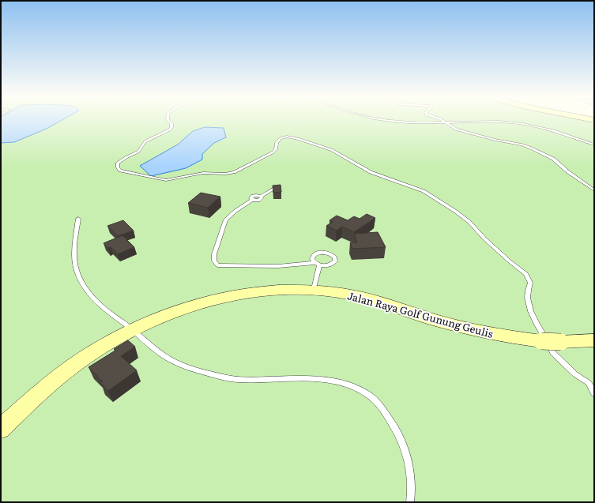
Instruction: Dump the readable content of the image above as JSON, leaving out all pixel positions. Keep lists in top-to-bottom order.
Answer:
{
  "streets": {
    "main road": ["Jalan Raya Golf Gunung Geulis"]
  }
}
